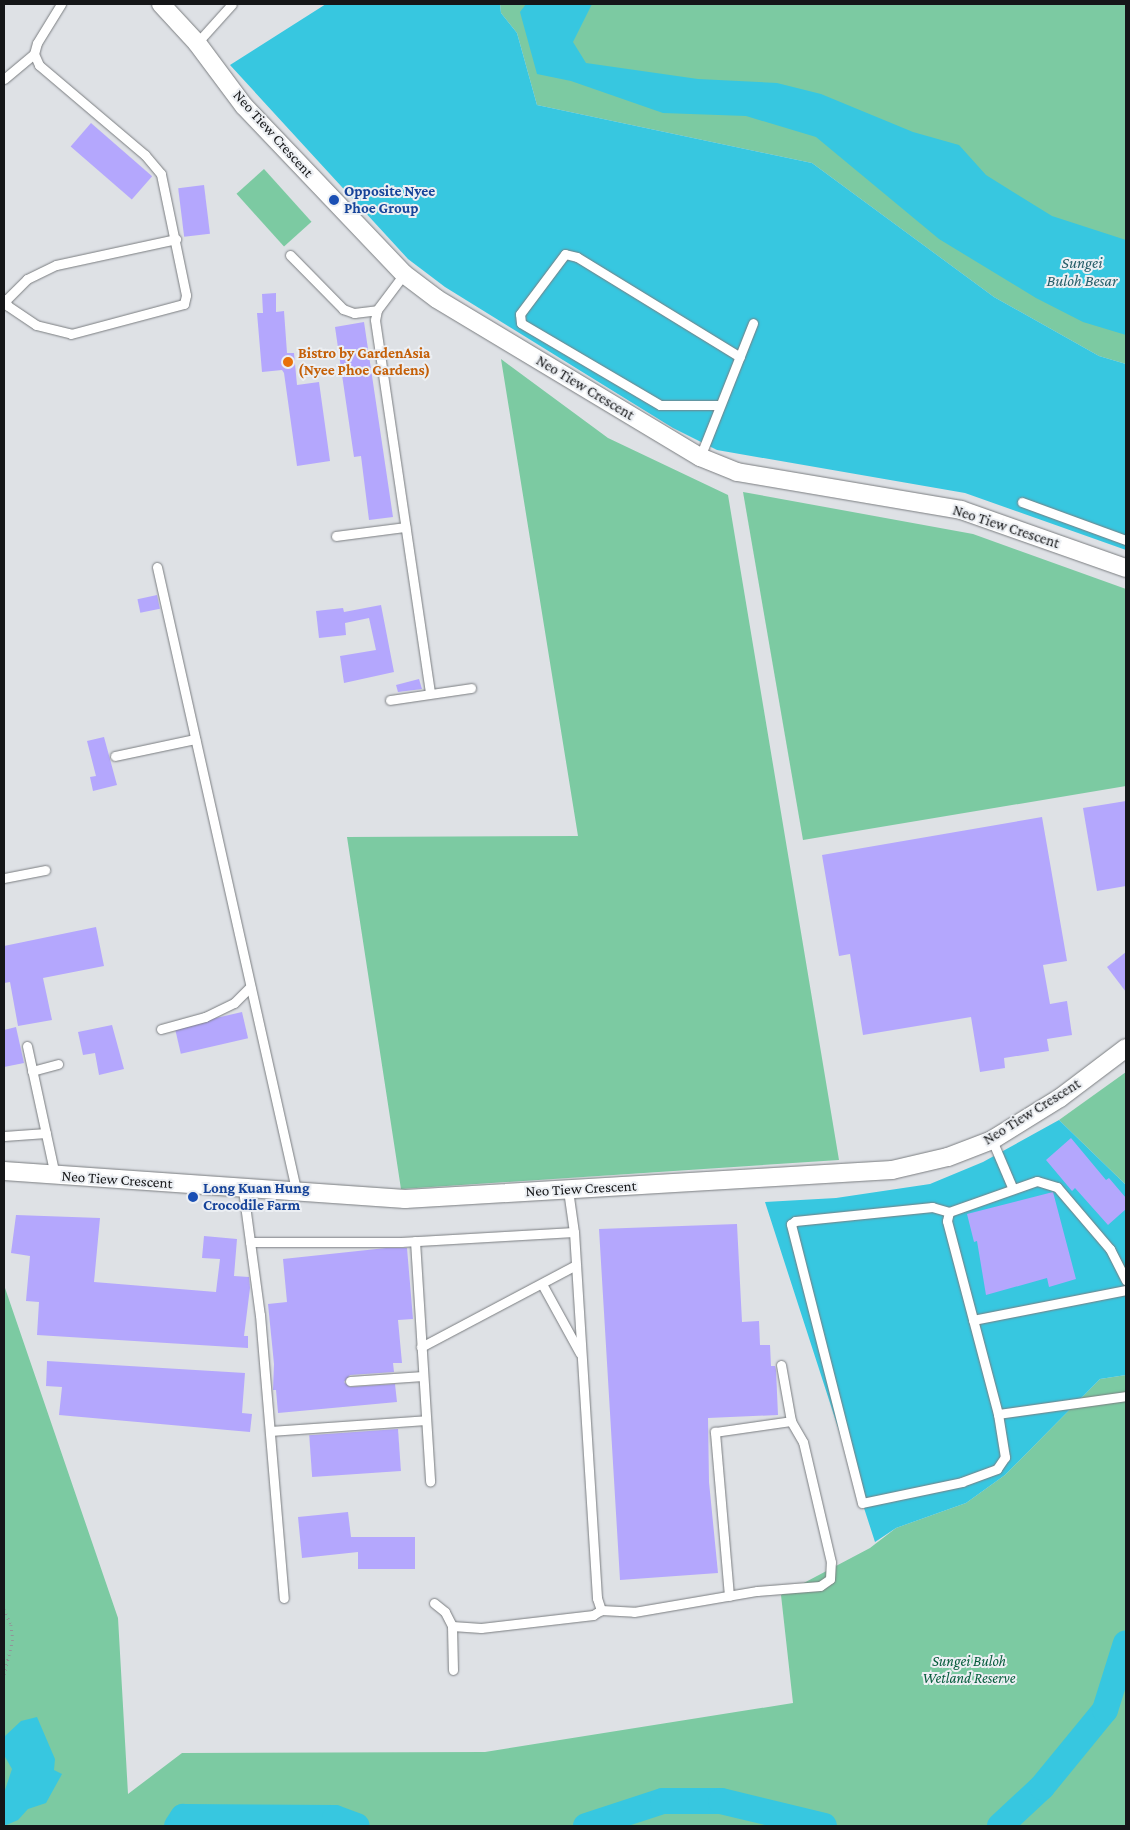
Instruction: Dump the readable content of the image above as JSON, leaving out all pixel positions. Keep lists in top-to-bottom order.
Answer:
{
  "streets": {
    "street": ["Neo Tiew Crescent"]
  },
  "water": ["Sungei Buloh Besar"],
  "parks": ["Sungei Buloh Wetland Reserve"],
  "places": ["Opposite Nyee Phoe Group", "Bistro by GardenAsia (Nyee Phoe Gardens)", "Long Kuan Hung Crocodile Farm"]
}
